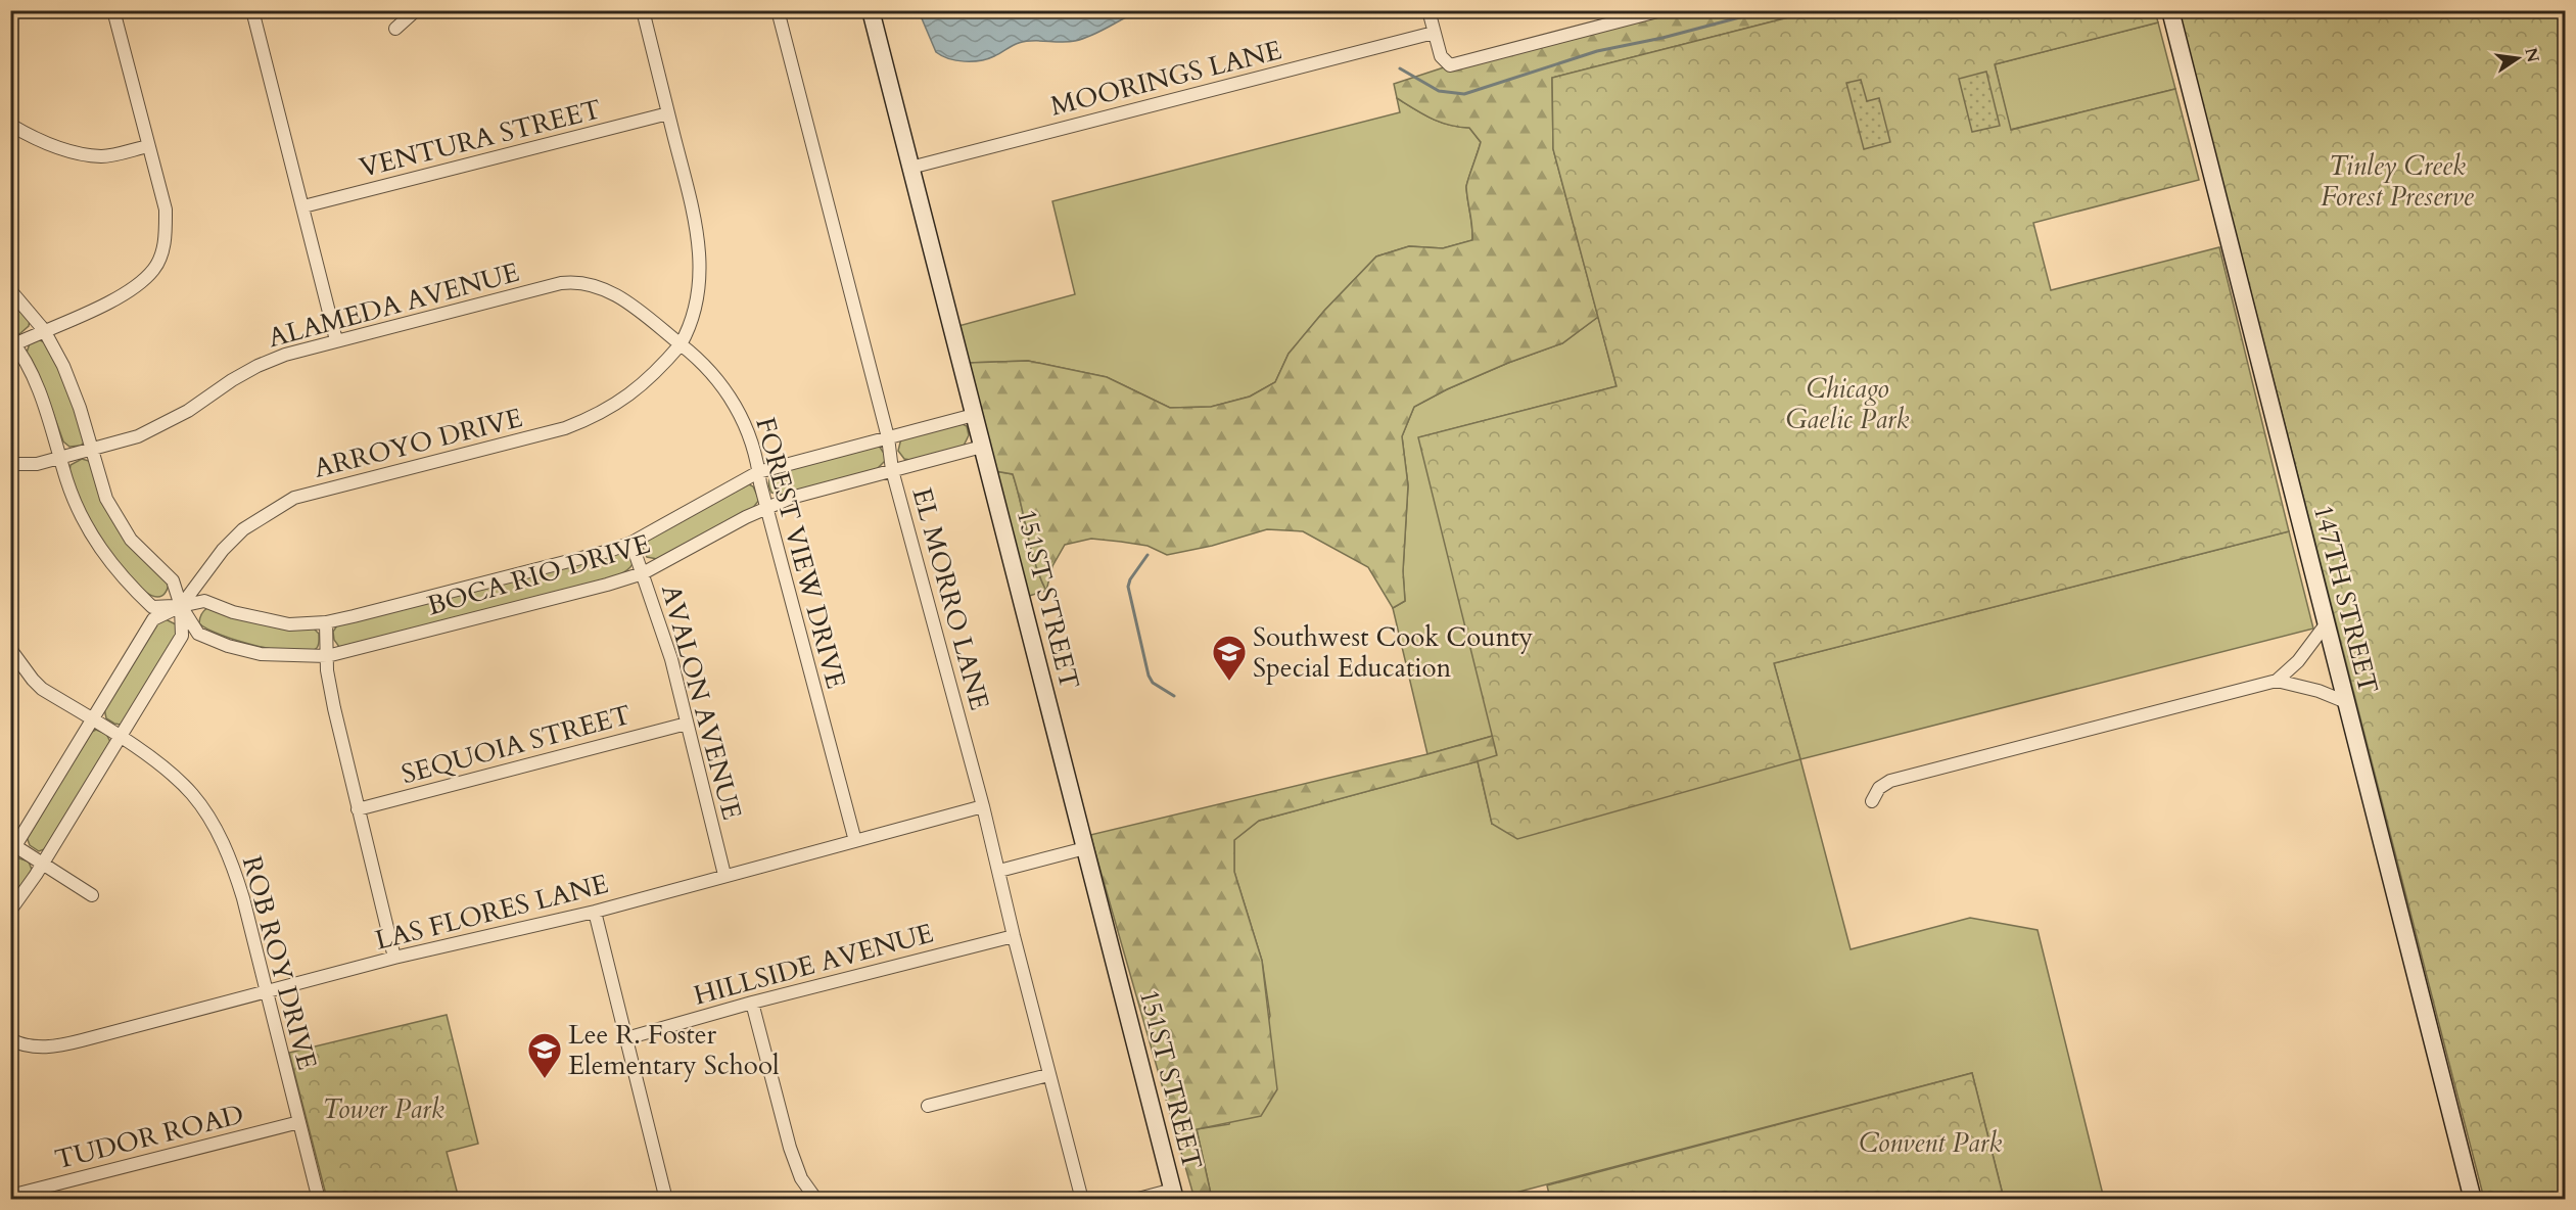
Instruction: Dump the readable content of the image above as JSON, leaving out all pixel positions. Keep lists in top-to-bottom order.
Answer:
{
  "streets": {
    "main road": ["151ST STREET", "147TH STREET"],
    "street": [
      "MOORINGS LANE",
      "VENTURA STREET",
      "ALAMEDA AVENUE",
      "ARROYO DRIVE",
      "FOREST VIEW DRIVE",
      "BOCA RIO DRIVE",
      "EL MORRO LANE",
      "AVALON AVENUE",
      "SEQUOIA STREET",
      "LAS FLORES LANE",
      "ROB ROY DRIVE",
      "HILLSIDE AVENUE",
      "TUDOR ROAD"
    ]
  },
  "crossings": [
    ["MOORINGS LANE", "151ST STREET"],
    ["ALAMEDA AVENUE", "ARROYO DRIVE"],
    ["ALAMEDA AVENUE", "FOREST VIEW DRIVE"],
    ["ALAMEDA AVENUE", "BOCA RIO DRIVE"],
    ["ARROYO DRIVE", "FOREST VIEW DRIVE"],
    ["ARROYO DRIVE", "BOCA RIO DRIVE"],
    ["ARROYO DRIVE", "ROB ROY DRIVE"],
    ["FOREST VIEW DRIVE", "BOCA RIO DRIVE"],
    ["FOREST VIEW DRIVE", "LAS FLORES LANE"],
    ["BOCA RIO DRIVE", "EL MORRO LANE"],
    ["BOCA RIO DRIVE", "151ST STREET"],
    ["BOCA RIO DRIVE", "AVALON AVENUE"],
    ["EL MORRO LANE", "LAS FLORES LANE"],
    ["EL MORRO LANE", "HILLSIDE AVENUE"],
    ["AVALON AVENUE", "SEQUOIA STREET"],
    ["AVALON AVENUE", "LAS FLORES LANE"],
    ["LAS FLORES LANE", "ROB ROY DRIVE"],
    ["ROB ROY DRIVE", "TUDOR ROAD"]
  ],
  "parks": [
    "Tinley Creek Forest Preserve",
    "Chicago Gaelic Park",
    "Tower Park",
    "Convent Park"
  ],
  "places": {
    "school or university": ["Southwest Cook County Special Education", "Lee R. Foster Elementary School"]
  },
  "north": "right"
}
